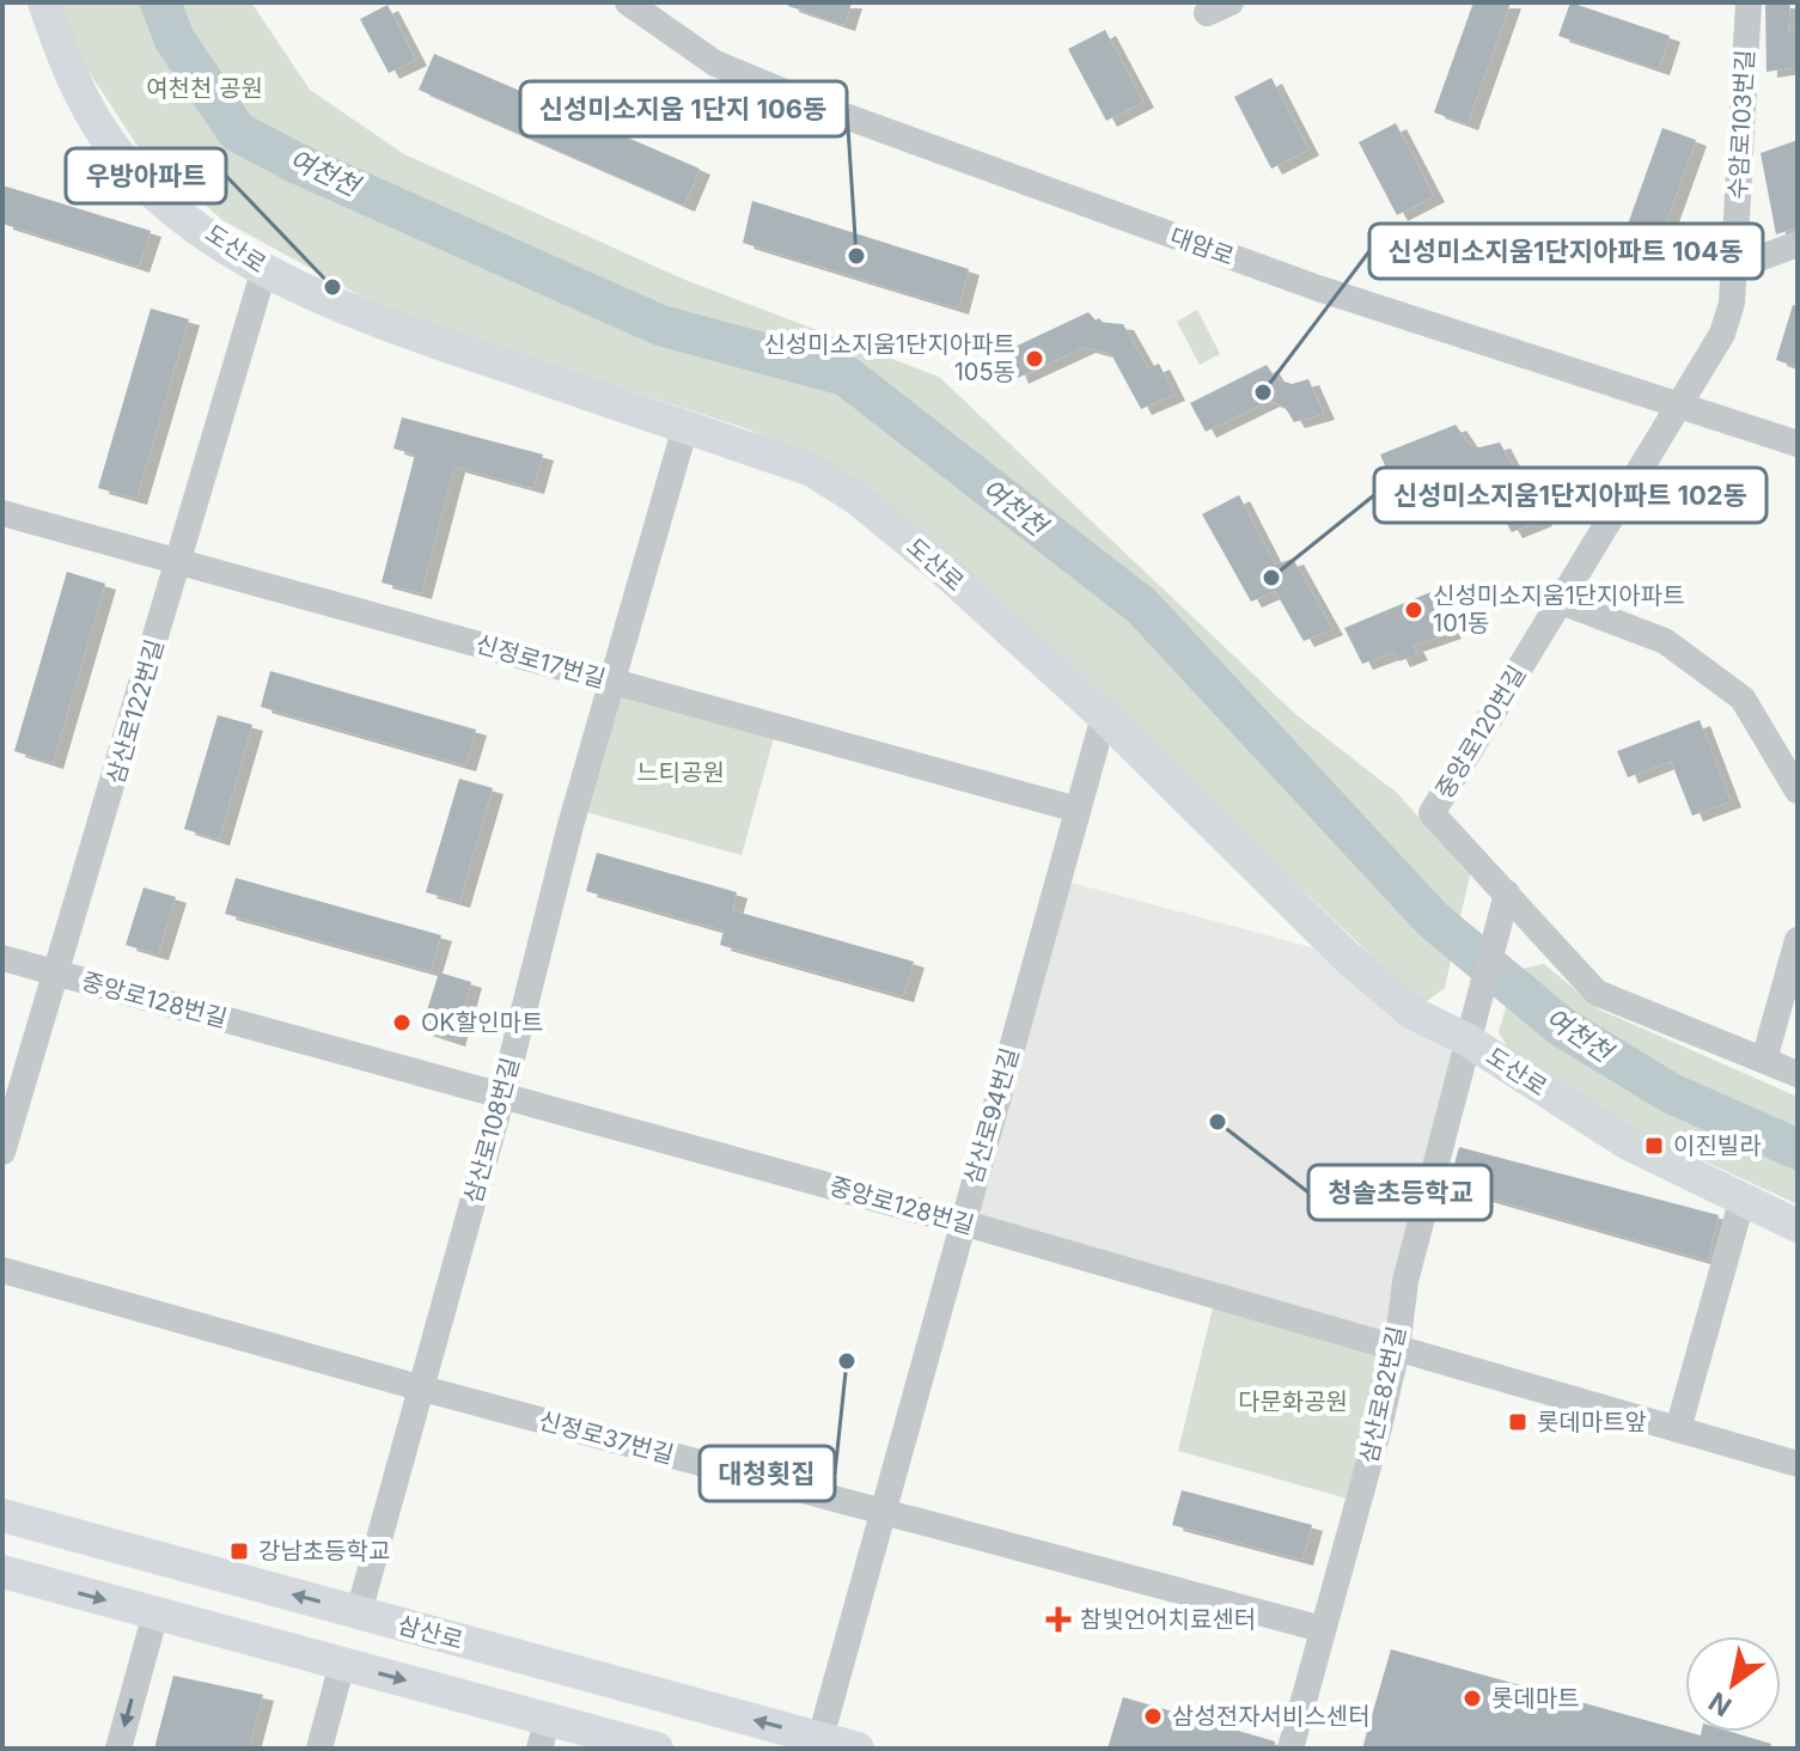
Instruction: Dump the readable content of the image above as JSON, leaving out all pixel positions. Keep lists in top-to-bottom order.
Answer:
{
  "streets": {
    "main road": ["도산로", "삼산로"],
    "street": [
      "수암로103번길",
      "대암로",
      "신정로17번길",
      "삼산로122번길",
      "중앙로120번길",
      "중앙로128번길",
      "삼산로94번길",
      "삼산로108번길",
      "삼산로82번길",
      "신정로37번길"
    ]
  },
  "crossings": [
    ["수암로103번길", "대암로"],
    ["수암로103번길", "중앙로120번길"],
    ["대암로", "중앙로120번길"],
    ["도산로", "삼산로122번길"],
    ["도산로", "삼산로94번길"],
    ["도산로", "삼산로108번길"],
    ["도산로", "삼산로82번길"],
    ["신정로17번길", "삼산로122번길"],
    ["신정로17번길", "삼산로94번길"],
    ["신정로17번길", "삼산로108번길"],
    ["삼산로122번길", "중앙로128번길"],
    ["중앙로120번길", "삼산로82번길"],
    ["중앙로128번길", "삼산로94번길"],
    ["중앙로128번길", "삼산로108번길"],
    ["중앙로128번길", "삼산로82번길"],
    ["삼산로94번길", "신정로37번길"],
    ["삼산로94번길", "삼산로"],
    ["삼산로108번길", "신정로37번길"],
    ["삼산로108번길", "삼산로"],
    ["삼산로82번길", "신정로37번길"]
  ],
  "water": ["여천천"],
  "parks": ["여천천 공원", "느티공원", "다문화공원"],
  "places": {
    "other": [
      "신성미소지움 1단지 106동",
      "우방아파트",
      "신성미소지움1단지아파트 105동",
      "신성미소지움1단지아파트 104동",
      "신성미소지움1단지아파트 102동",
      "신성미소지움1단지아파트 101동",
      "OK할인마트",
      "청솔초등학교",
      "대청횟집",
      "롯데마트",
      "삼성전자서비스센터"
    ],
    "transit": ["이진빌라", "롯데마트앞", "강남초등학교"],
    "health": ["참빛언어치료센터"]
  },
  "north": "bottom left"
}
